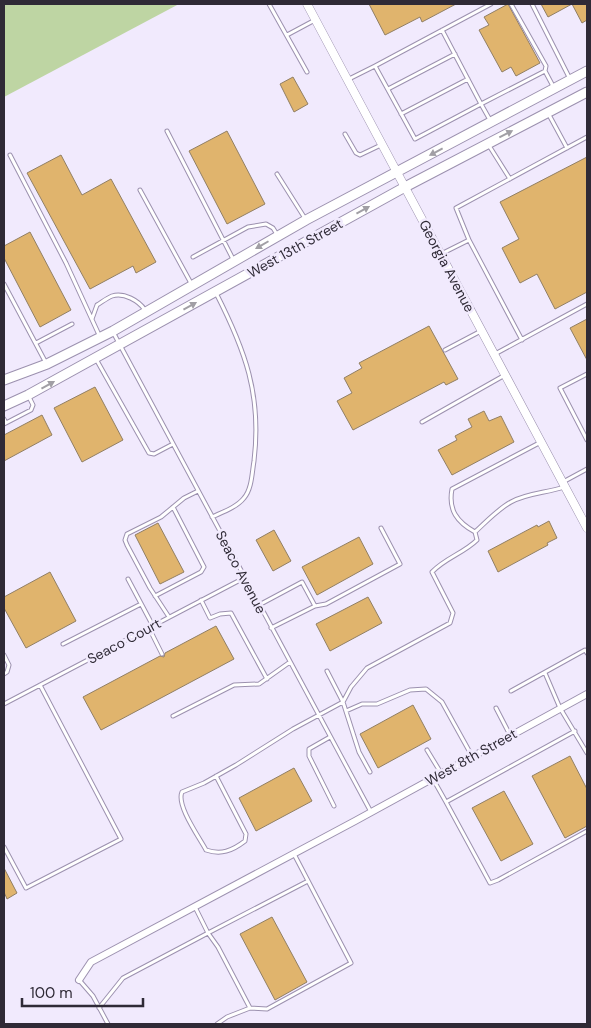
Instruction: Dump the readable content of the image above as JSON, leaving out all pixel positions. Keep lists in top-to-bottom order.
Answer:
{
  "streets": {
    "main road": ["West 13th Street"],
    "street": ["Georgia Avenue", "West 8th Street"],
    "lane": ["Seaco Avenue", "Seaco Court"]
  },
  "crossings": [
    ["West 13th Street", "Georgia Avenue"],
    ["West 13th Street", "Seaco Avenue"],
    ["Seaco Avenue", "Seaco Court"],
    ["Seaco Avenue", "West 8th Street"]
  ],
  "scale_bar": "100 m"
}
